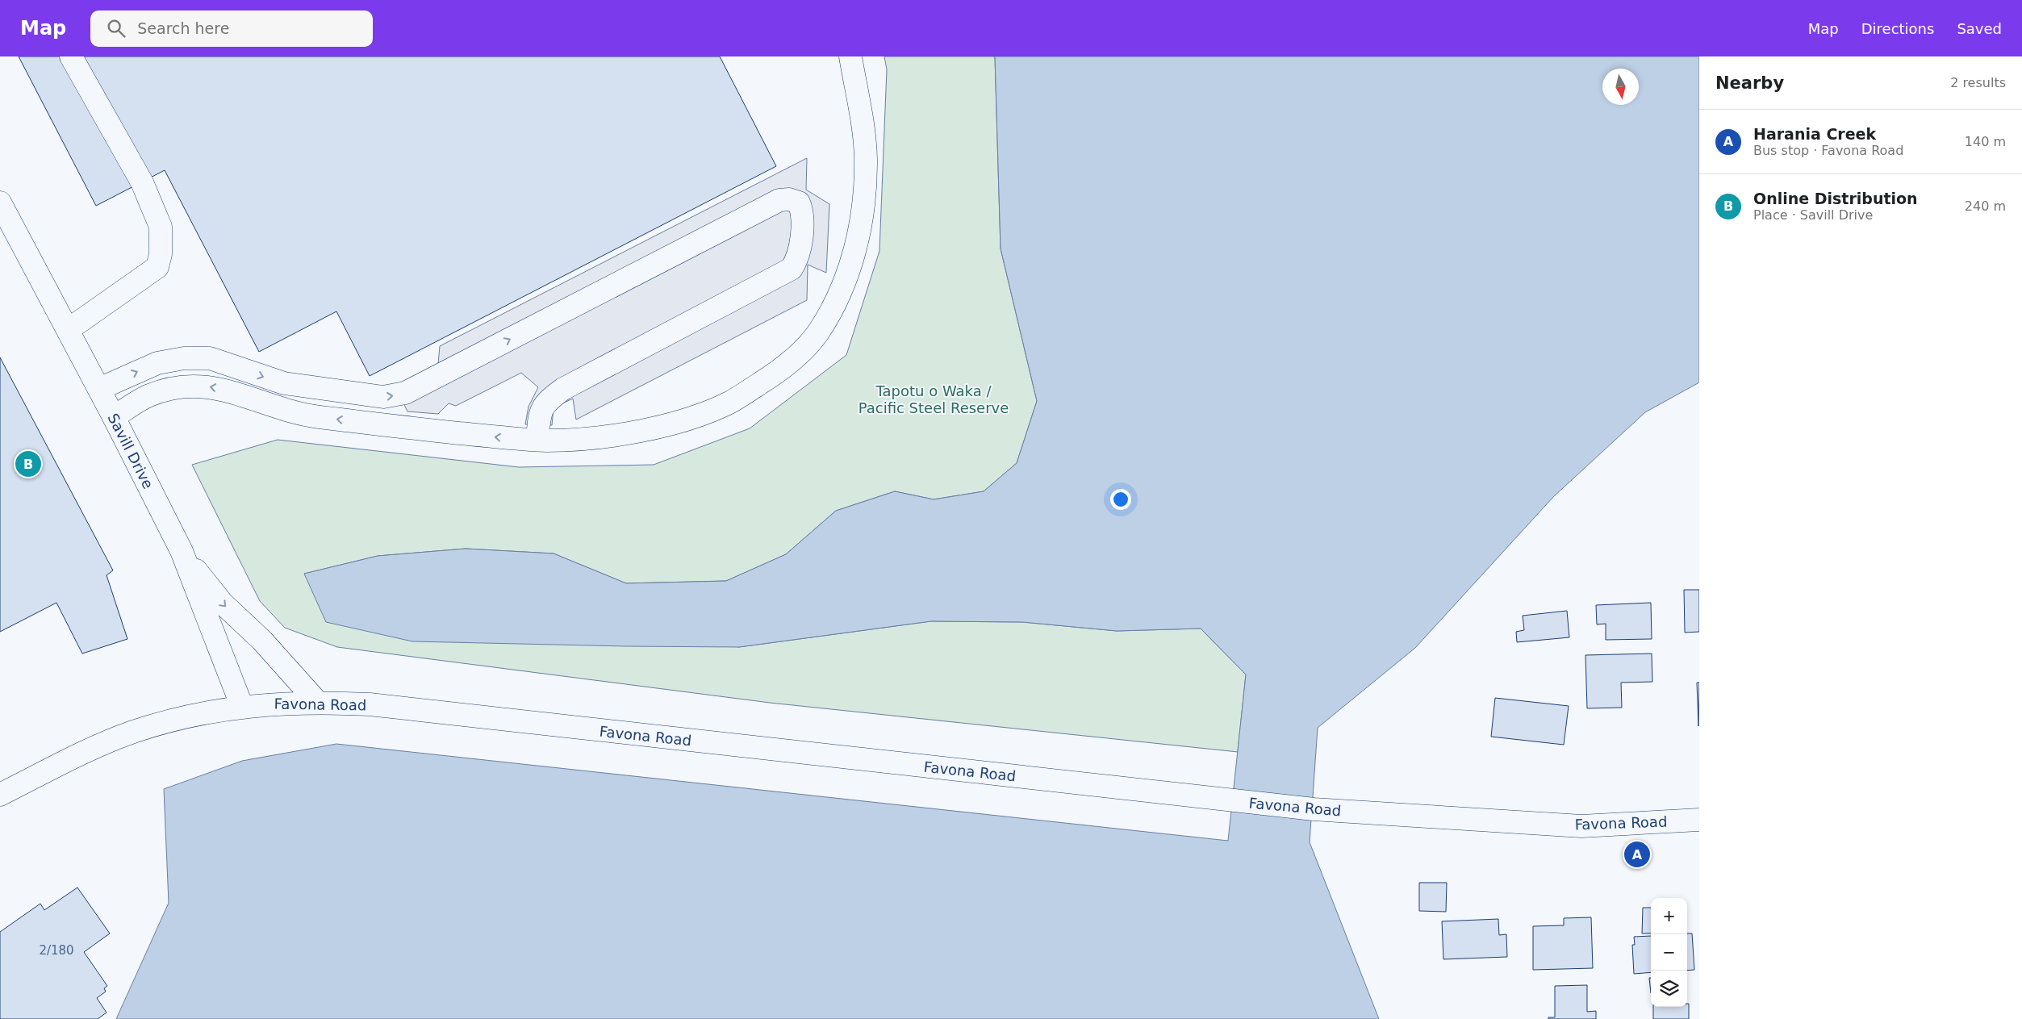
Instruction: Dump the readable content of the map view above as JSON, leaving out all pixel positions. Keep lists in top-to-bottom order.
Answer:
{
  "streets": {
    "main road": ["Savill Drive", "Favona Road"]
  },
  "crossings": [
    ["Savill Drive", "Favona Road"]
  ],
  "parks": ["Tapotu o Waka / Pacific Steel Reserve"],
  "house_numbers": ["2/180"],
  "north": "bottom",
  "page": {
    "header": "Map",
    "search": "Search here",
    "nav": ["Map", "Directions", "Saved"],
    "heading": ["Nearby", "2 results"],
    "list": [
      {
        "mark": "A",
        "name": "Harania Creek",
        "note": "Bus stop · Favona Road",
        "value": "140 m"
      },
      {
        "mark": "B",
        "name": "Online Distribution",
        "note": "Place · Savill Drive",
        "value": "240 m"
      }
    ],
    "pins": ["B", "A"],
    "map_buttons": ["+", "−"]
  }
}
